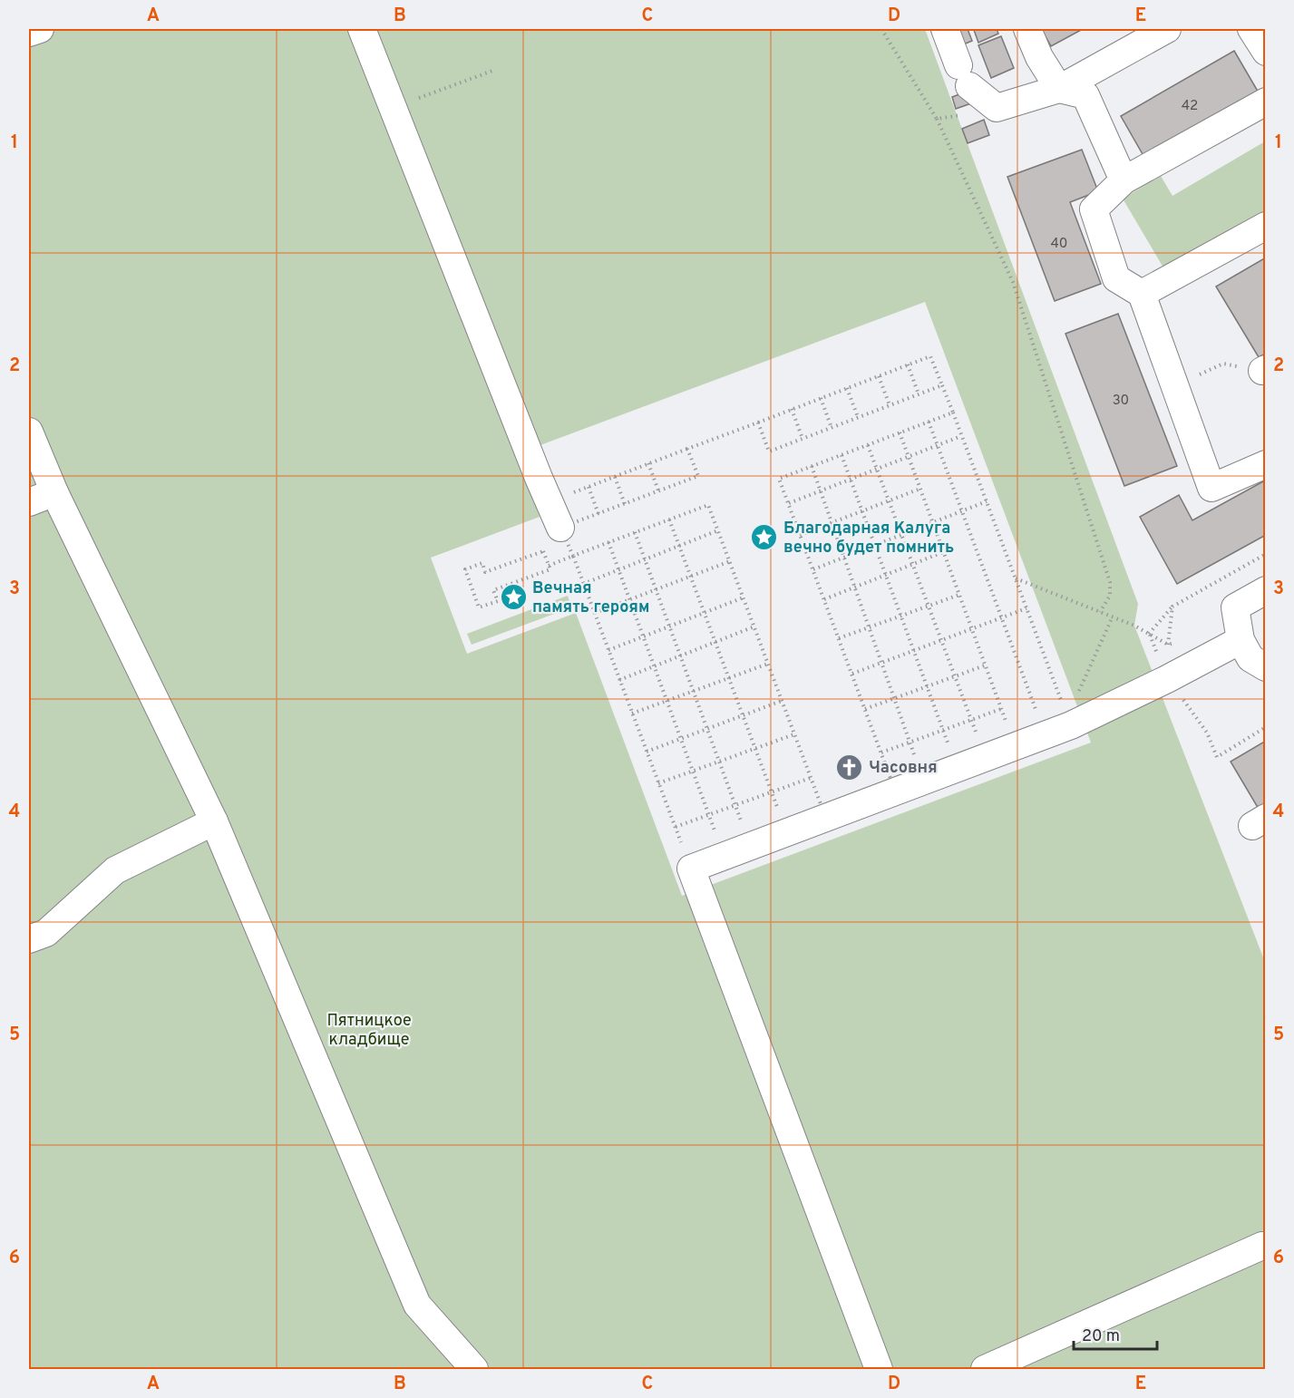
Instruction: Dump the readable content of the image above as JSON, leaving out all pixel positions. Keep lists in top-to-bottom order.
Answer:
{
  "parks": ["Пятницкое кладбище"],
  "places": {
    "place": ["Благодарная Калуга вечно будет помнить", "Вечная память героям"],
    "church": ["Часовня"]
  },
  "house_numbers": ["42", "40", "30"],
  "scale_bar": "20 m",
  "grid": {
    "columns": [
      "A",
      "B",
      "C",
      "D",
      "E"
    ],
    "rows": [
      "1",
      "2",
      "3",
      "4",
      "5",
      "6"
    ]
  }
}
